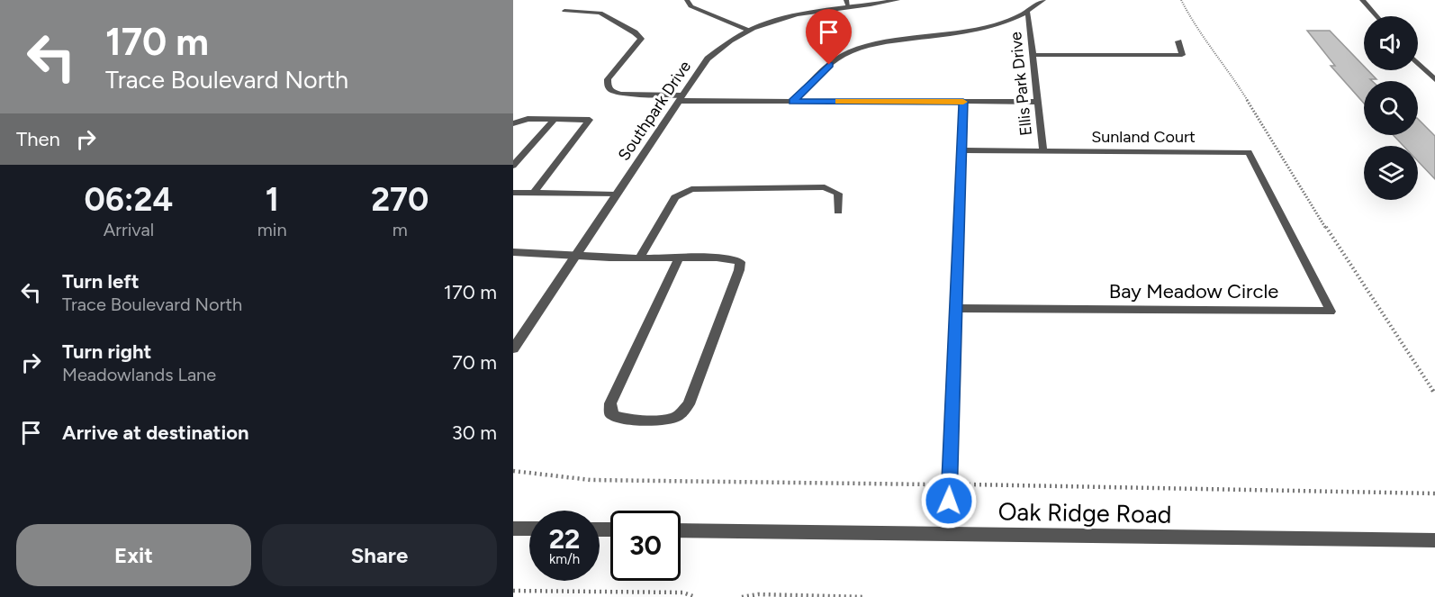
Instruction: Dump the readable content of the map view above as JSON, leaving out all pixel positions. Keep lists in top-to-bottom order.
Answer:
{
  "streets": {
    "street": [
      "Ellis Park Drive",
      "Southpark Drive",
      "Sunland Court",
      "Bay Meadow Circle",
      "Oak Ridge Road"
    ]
  },
  "crossings": [
    ["Ellis Park Drive", "Sunland Court"],
    ["Sunland Court", "Bay Meadow Circle"]
  ],
  "page": {
    "turn": ["170 m", "Trace Boulevard North"],
    "then": "Then",
    "eta": [
      "06:24",
      "Arrival",
      "1",
      "min",
      "270",
      "m"
    ],
    "list": [
      {
        "name": "Turn left",
        "note": "Trace Boulevard North",
        "value": "170 m"
      },
      {
        "name": "Turn right",
        "note": "Meadowlands Lane",
        "value": "70 m"
      },
      {
        "name": "Arrive at destination",
        "value": "30 m"
      }
    ],
    "speed": "22 km/h",
    "limit": "30",
    "buttons": ["Exit", "Share"]
  }
}
